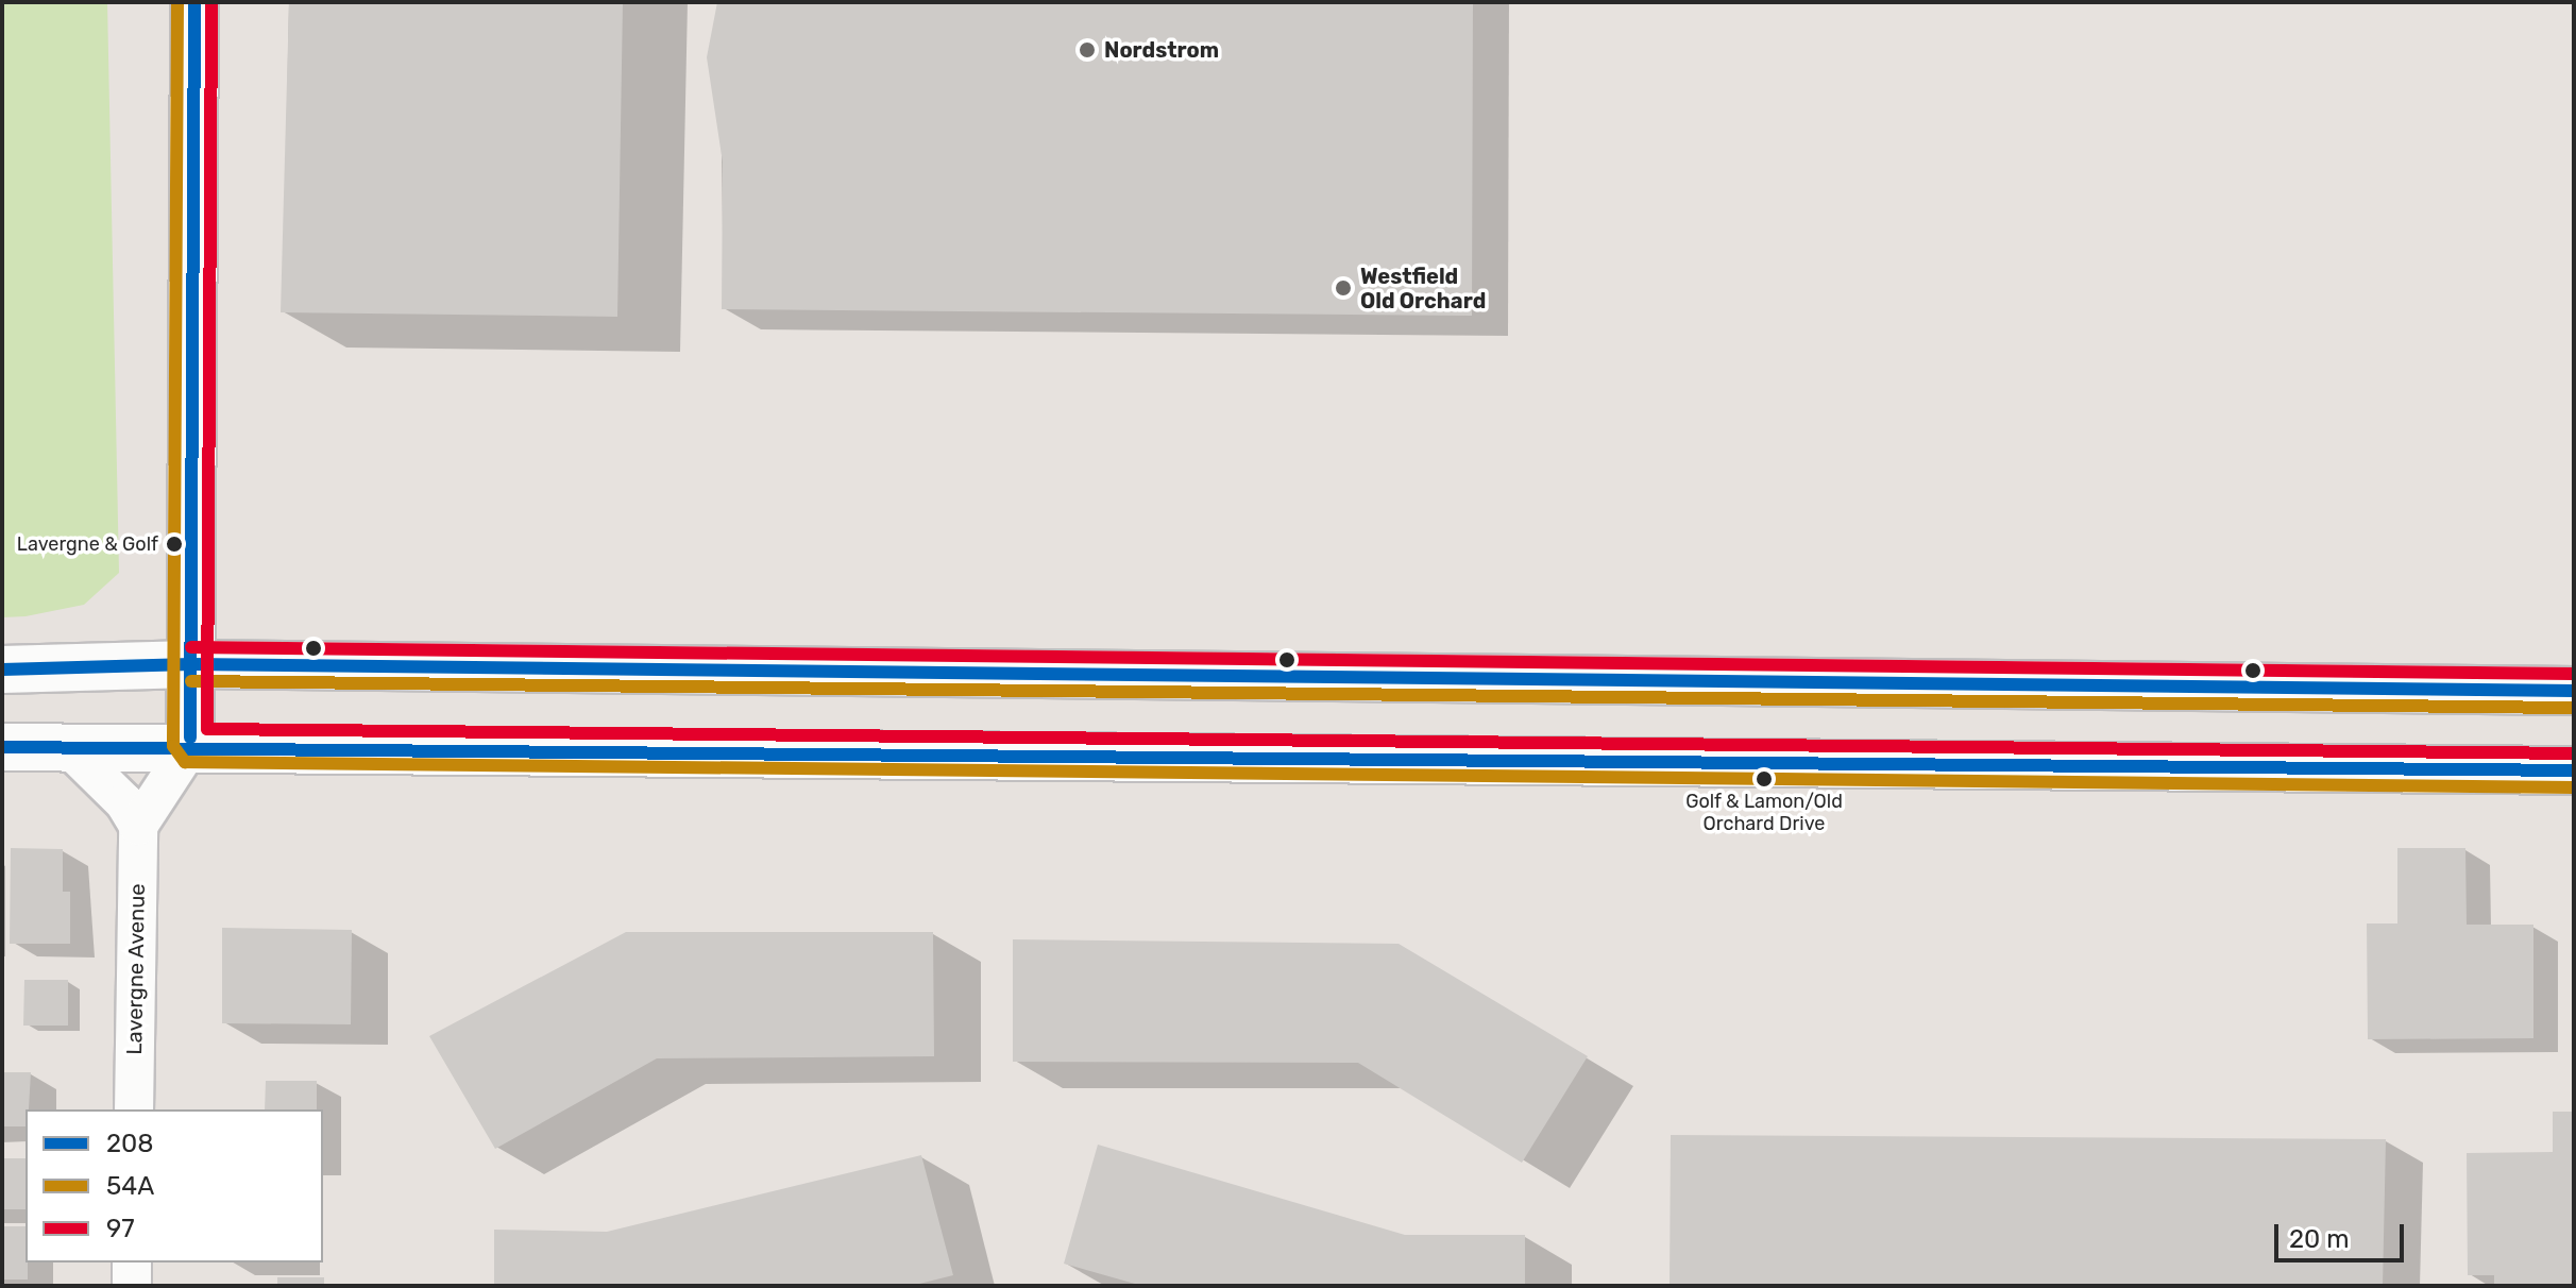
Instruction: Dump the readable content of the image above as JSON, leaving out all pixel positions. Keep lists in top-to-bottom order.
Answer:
{
  "streets": {
    "street": ["Lavergne Avenue"]
  },
  "places": [
    "Nordstrom",
    "Westfield Old Orchard",
    "Lavergne & Golf",
    "Golf & Lamon/Old Orchard Drive"
  ],
  "lines": ["transit line 208", "transit line 54A", "transit line 97"],
  "legend": ["208", "54A", "97"],
  "scale_bar": "20 m"
}
